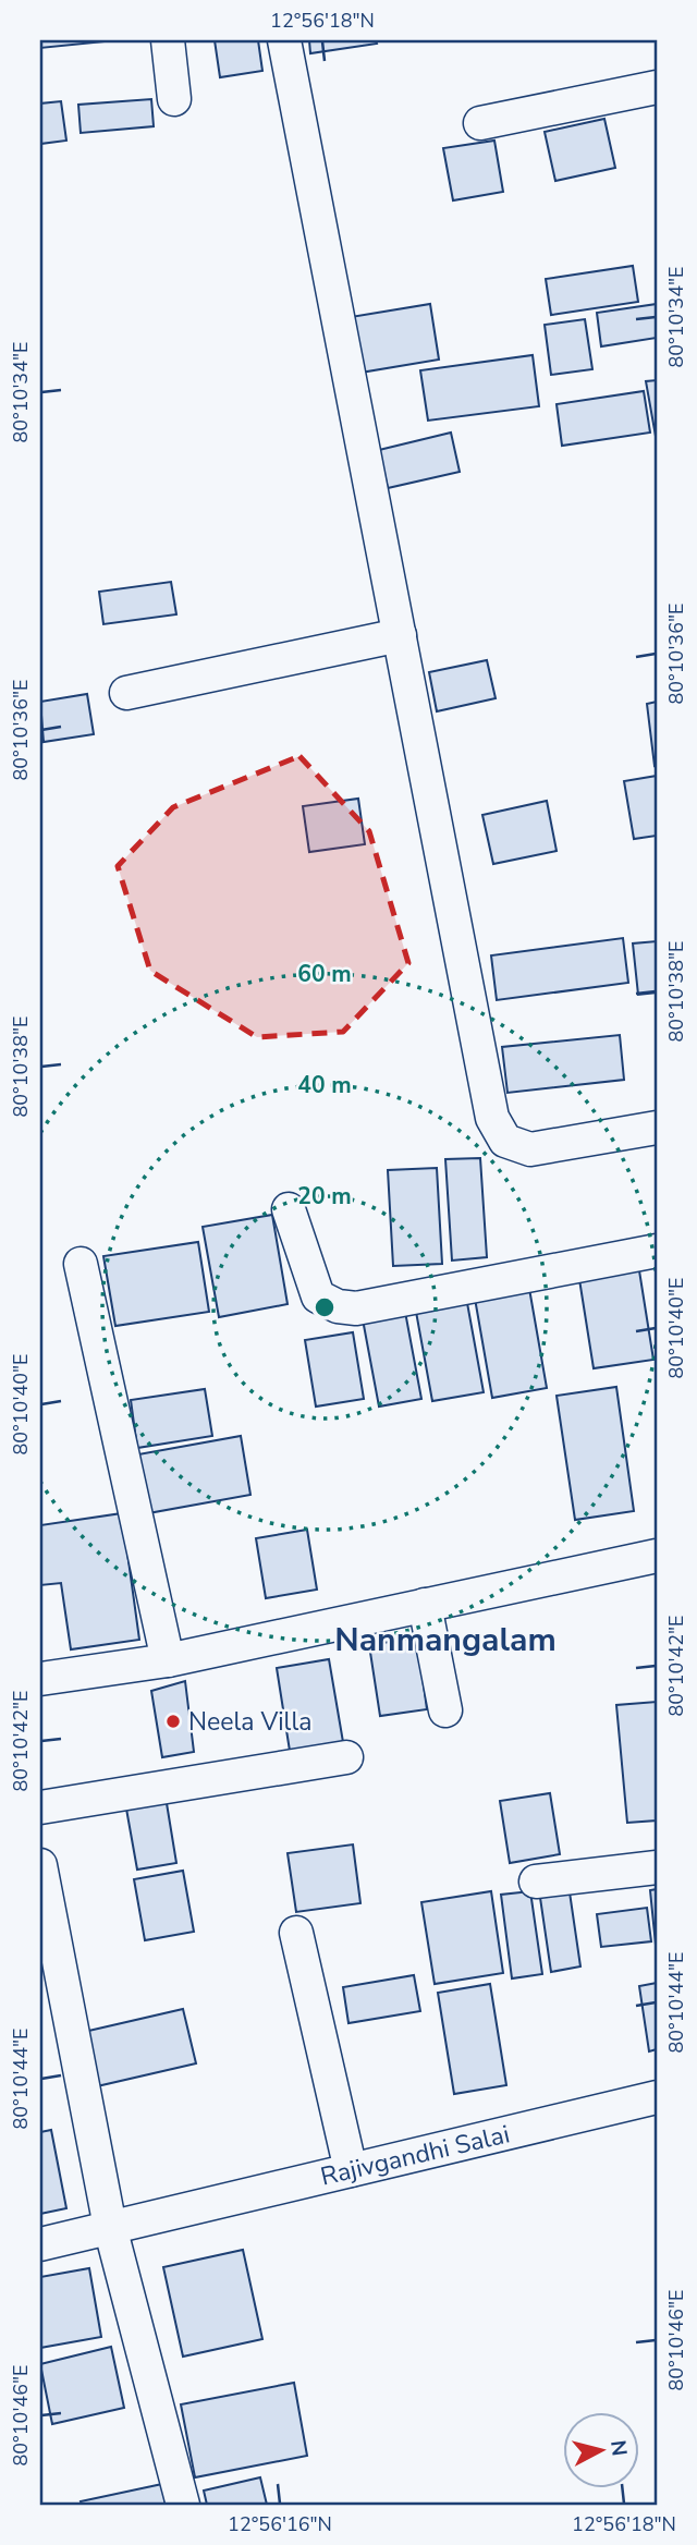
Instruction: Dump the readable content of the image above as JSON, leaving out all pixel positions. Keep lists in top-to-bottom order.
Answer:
{
  "streets": {
    "street": ["Rajivgandhi Salai"]
  },
  "districts": ["Nanmangalam"],
  "places": ["Neela Villa"],
  "north": "right",
  "coordinates": [
    "12°56'18\"N",
    "80°10'34\"E",
    "80°10'36\"E",
    "80°10'38\"E",
    "80°10'40\"E",
    "80°10'42\"E",
    "80°10'44\"E",
    "80°10'46\"E",
    "12°56'16\"N"
  ],
  "rings": ["60 m", "40 m", "20 m"]
}
